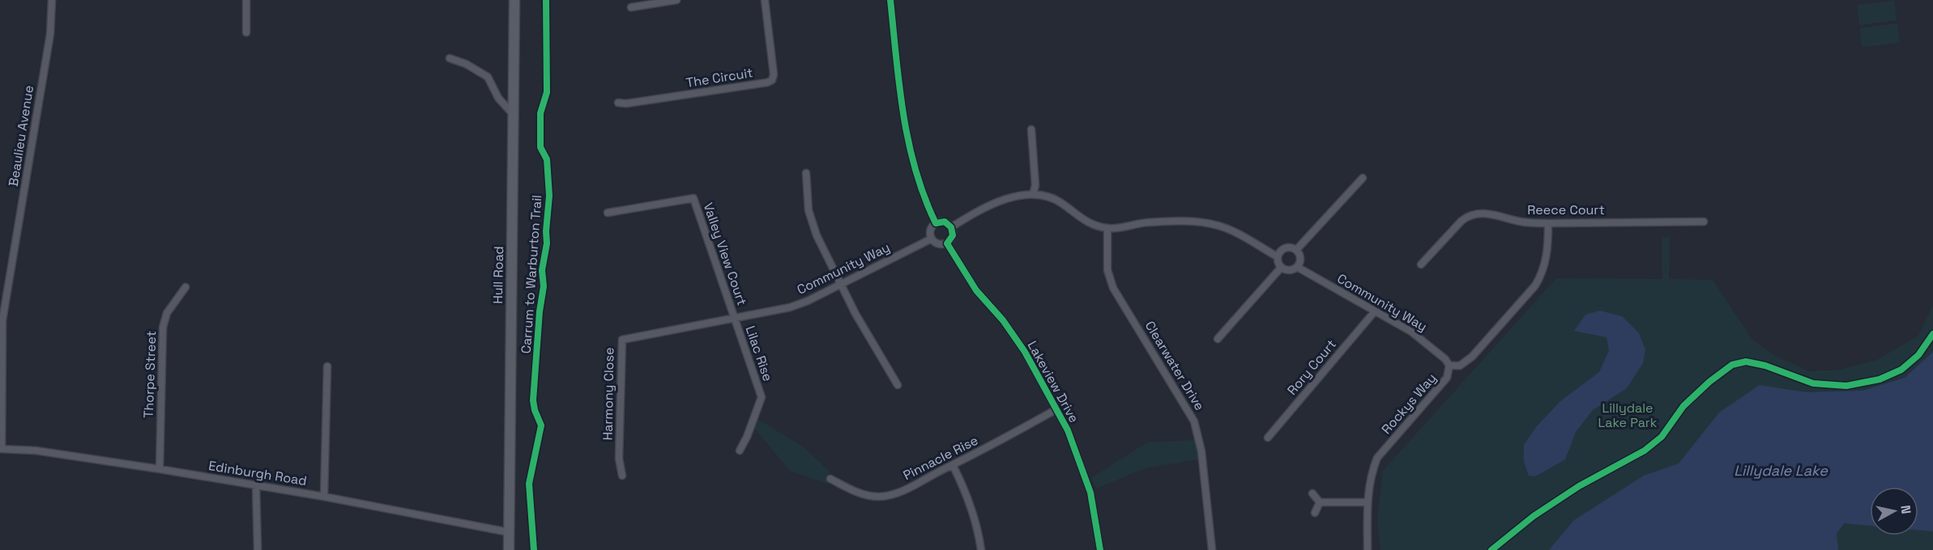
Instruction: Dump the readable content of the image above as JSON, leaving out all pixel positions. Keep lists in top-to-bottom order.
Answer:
{
  "streets": {
    "main road": ["Hull Road"],
    "street": [
      "The Circuit",
      "Beaulieu Avenue",
      "Reece Court",
      "Valley View Court",
      "Community Way",
      "Lilac Rise",
      "Clearwater Drive",
      "Rory Court",
      "Thorpe Street",
      "Lakeview Drive",
      "Harmony Close",
      "Rockys Way",
      "Pinnacle Rise",
      "Edinburgh Road"
    ],
    "cycle path": ["Carrum to Warburton Trail"]
  },
  "crossings": [
    ["Beaulieu Avenue", "Edinburgh Road"],
    ["Reece Court", "Rockys Way"],
    ["Valley View Court", "Community Way"],
    ["Valley View Court", "Lilac Rise"],
    ["Valley View Court", "Harmony Close"],
    ["Community Way", "Lilac Rise"],
    ["Community Way", "Rory Court"],
    ["Community Way", "Lakeview Drive"],
    ["Community Way", "Harmony Close"],
    ["Community Way", "Rockys Way"],
    ["Hull Road", "Edinburgh Road"],
    ["Lilac Rise", "Harmony Close"],
    ["Thorpe Street", "Edinburgh Road"],
    ["Lakeview Drive", "Pinnacle Rise"]
  ],
  "water": ["Lillydale Lake"],
  "parks": ["Lillydale Lake Park"],
  "north": "right"
}
